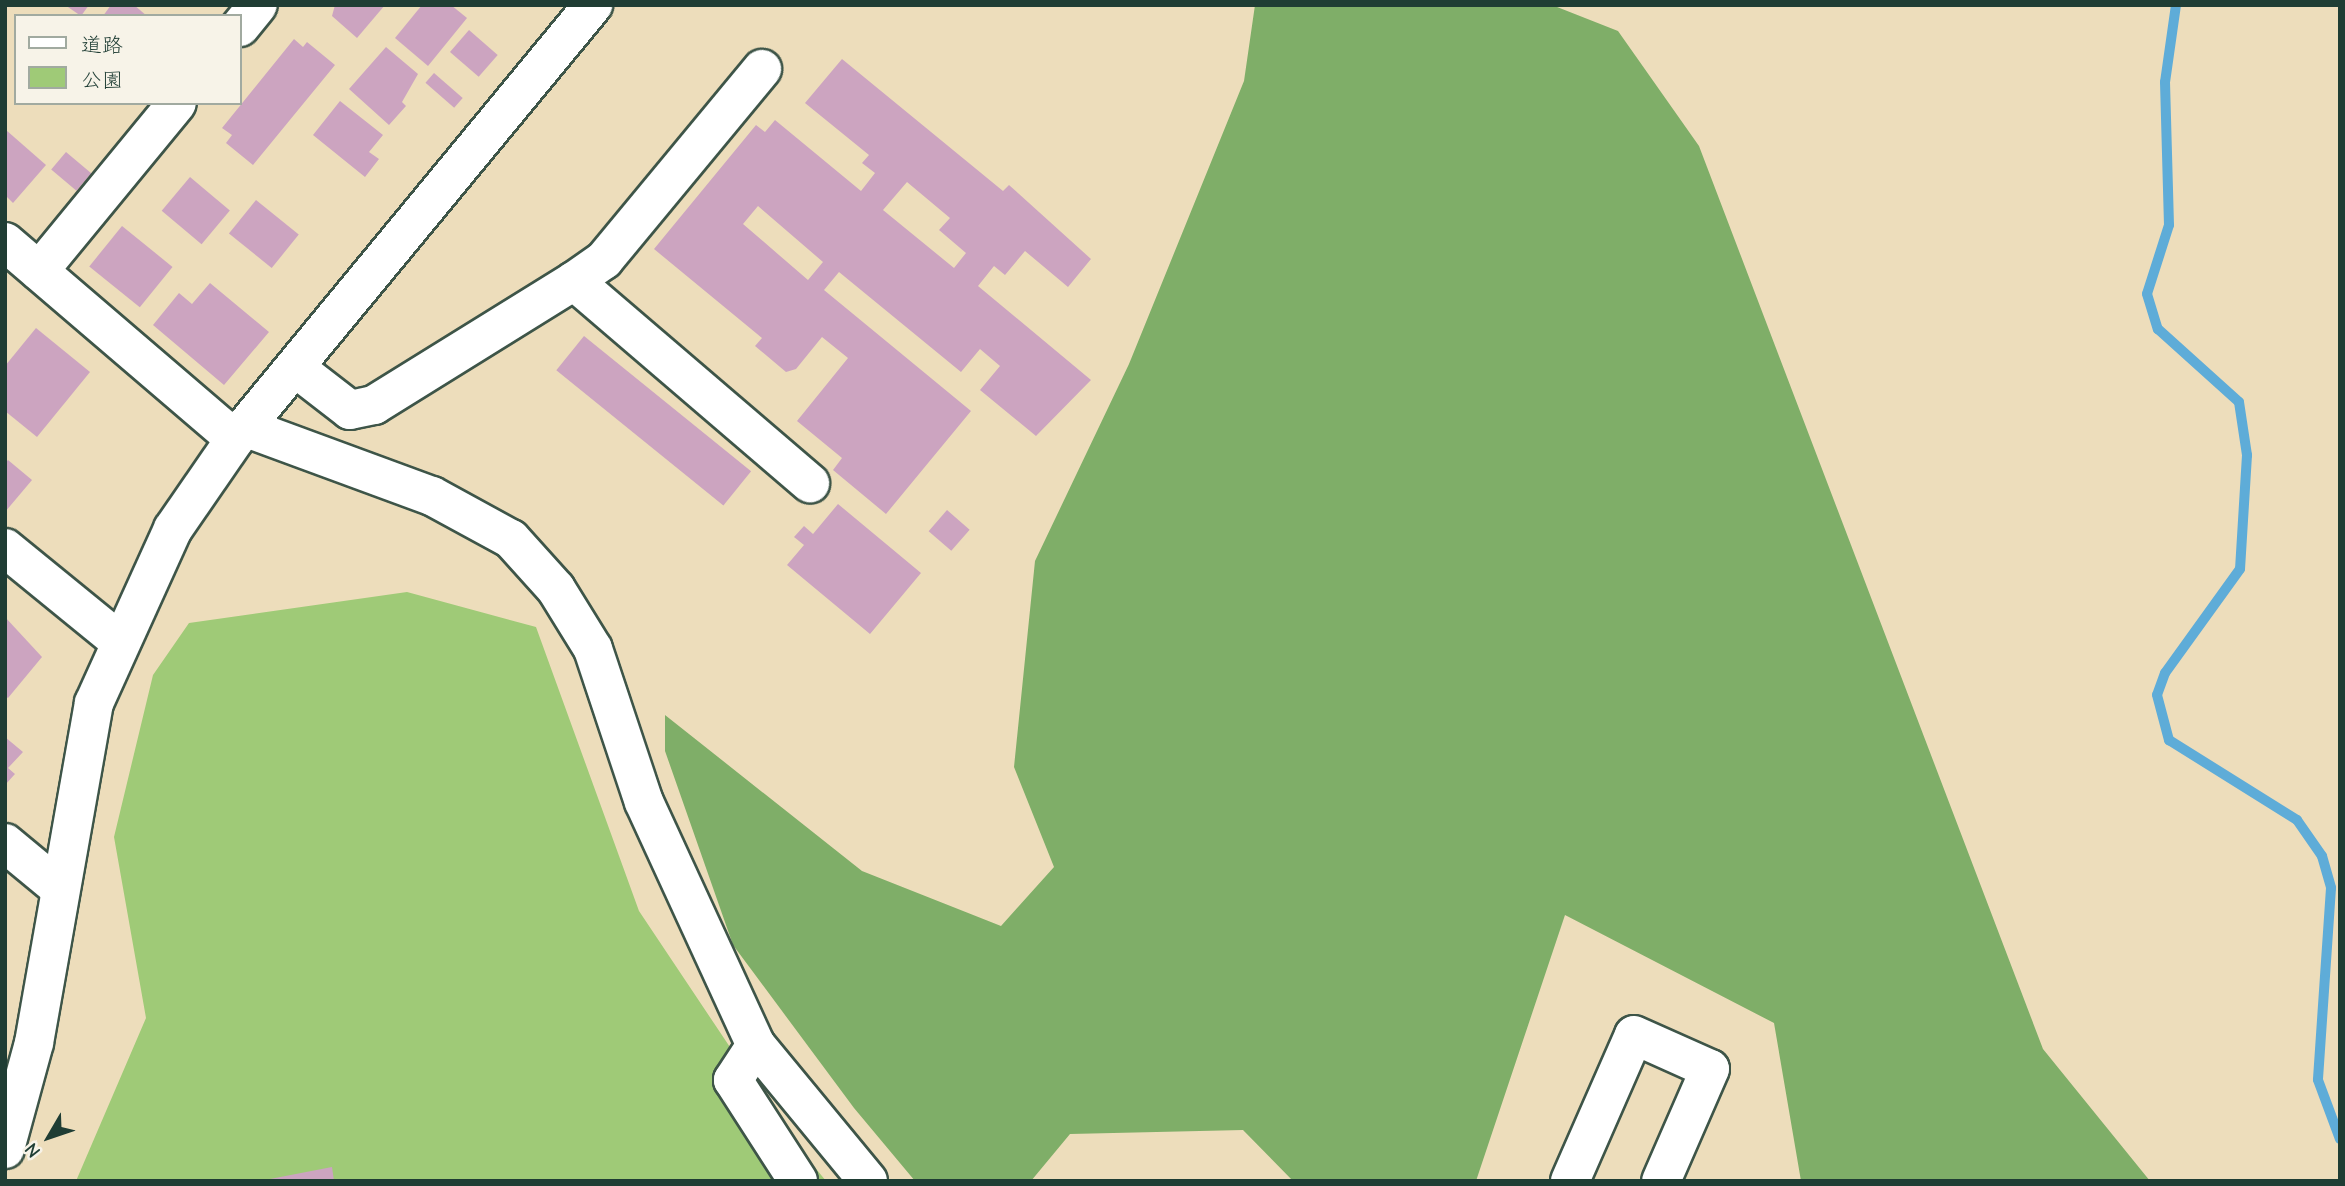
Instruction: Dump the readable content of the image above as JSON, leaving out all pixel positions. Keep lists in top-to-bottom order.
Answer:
{
  "legend": ["道路", "公園"],
  "north": "bottom left"
}
